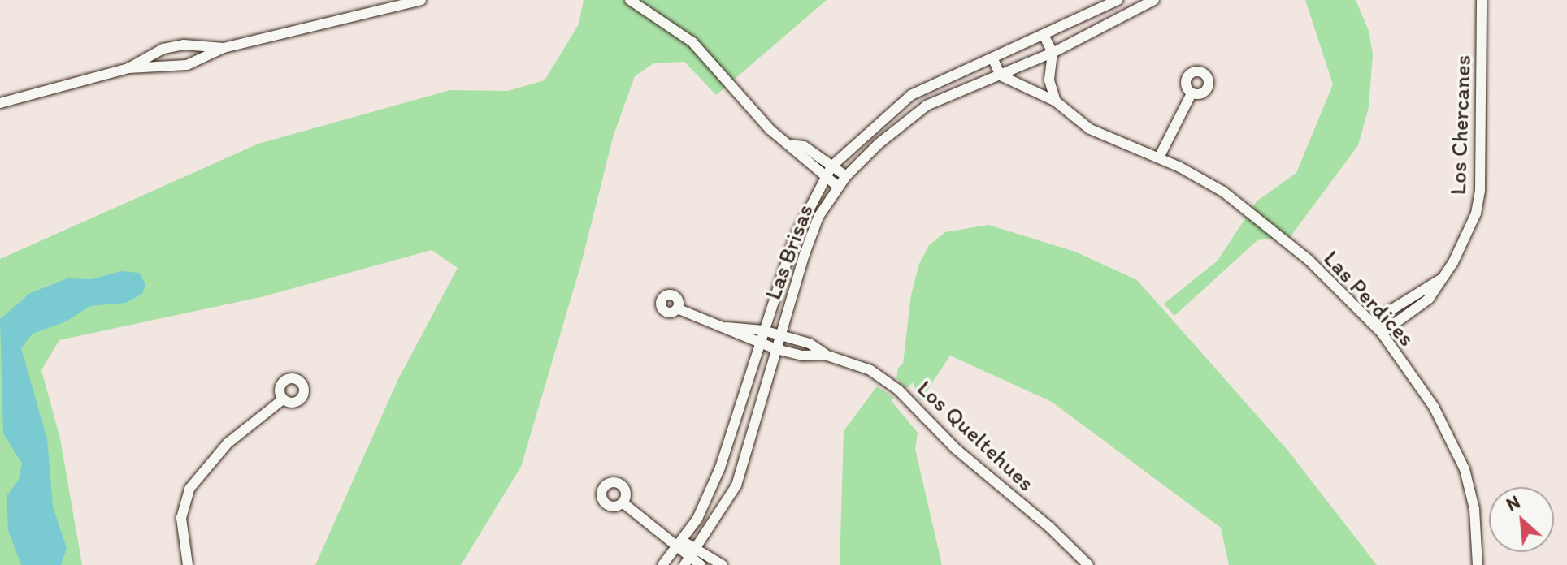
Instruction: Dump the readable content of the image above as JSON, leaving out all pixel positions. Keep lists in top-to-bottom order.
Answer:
{
  "streets": {
    "street": [
      "Los Chercanes",
      "Las Brisas",
      "Las Perdices",
      "Los Queltehues"
    ]
  },
  "crossings": [
    ["Los Chercanes", "Las Perdices"],
    ["Las Brisas", "Las Perdices"],
    ["Las Brisas", "Los Queltehues"]
  ],
  "north": "top left"
}
